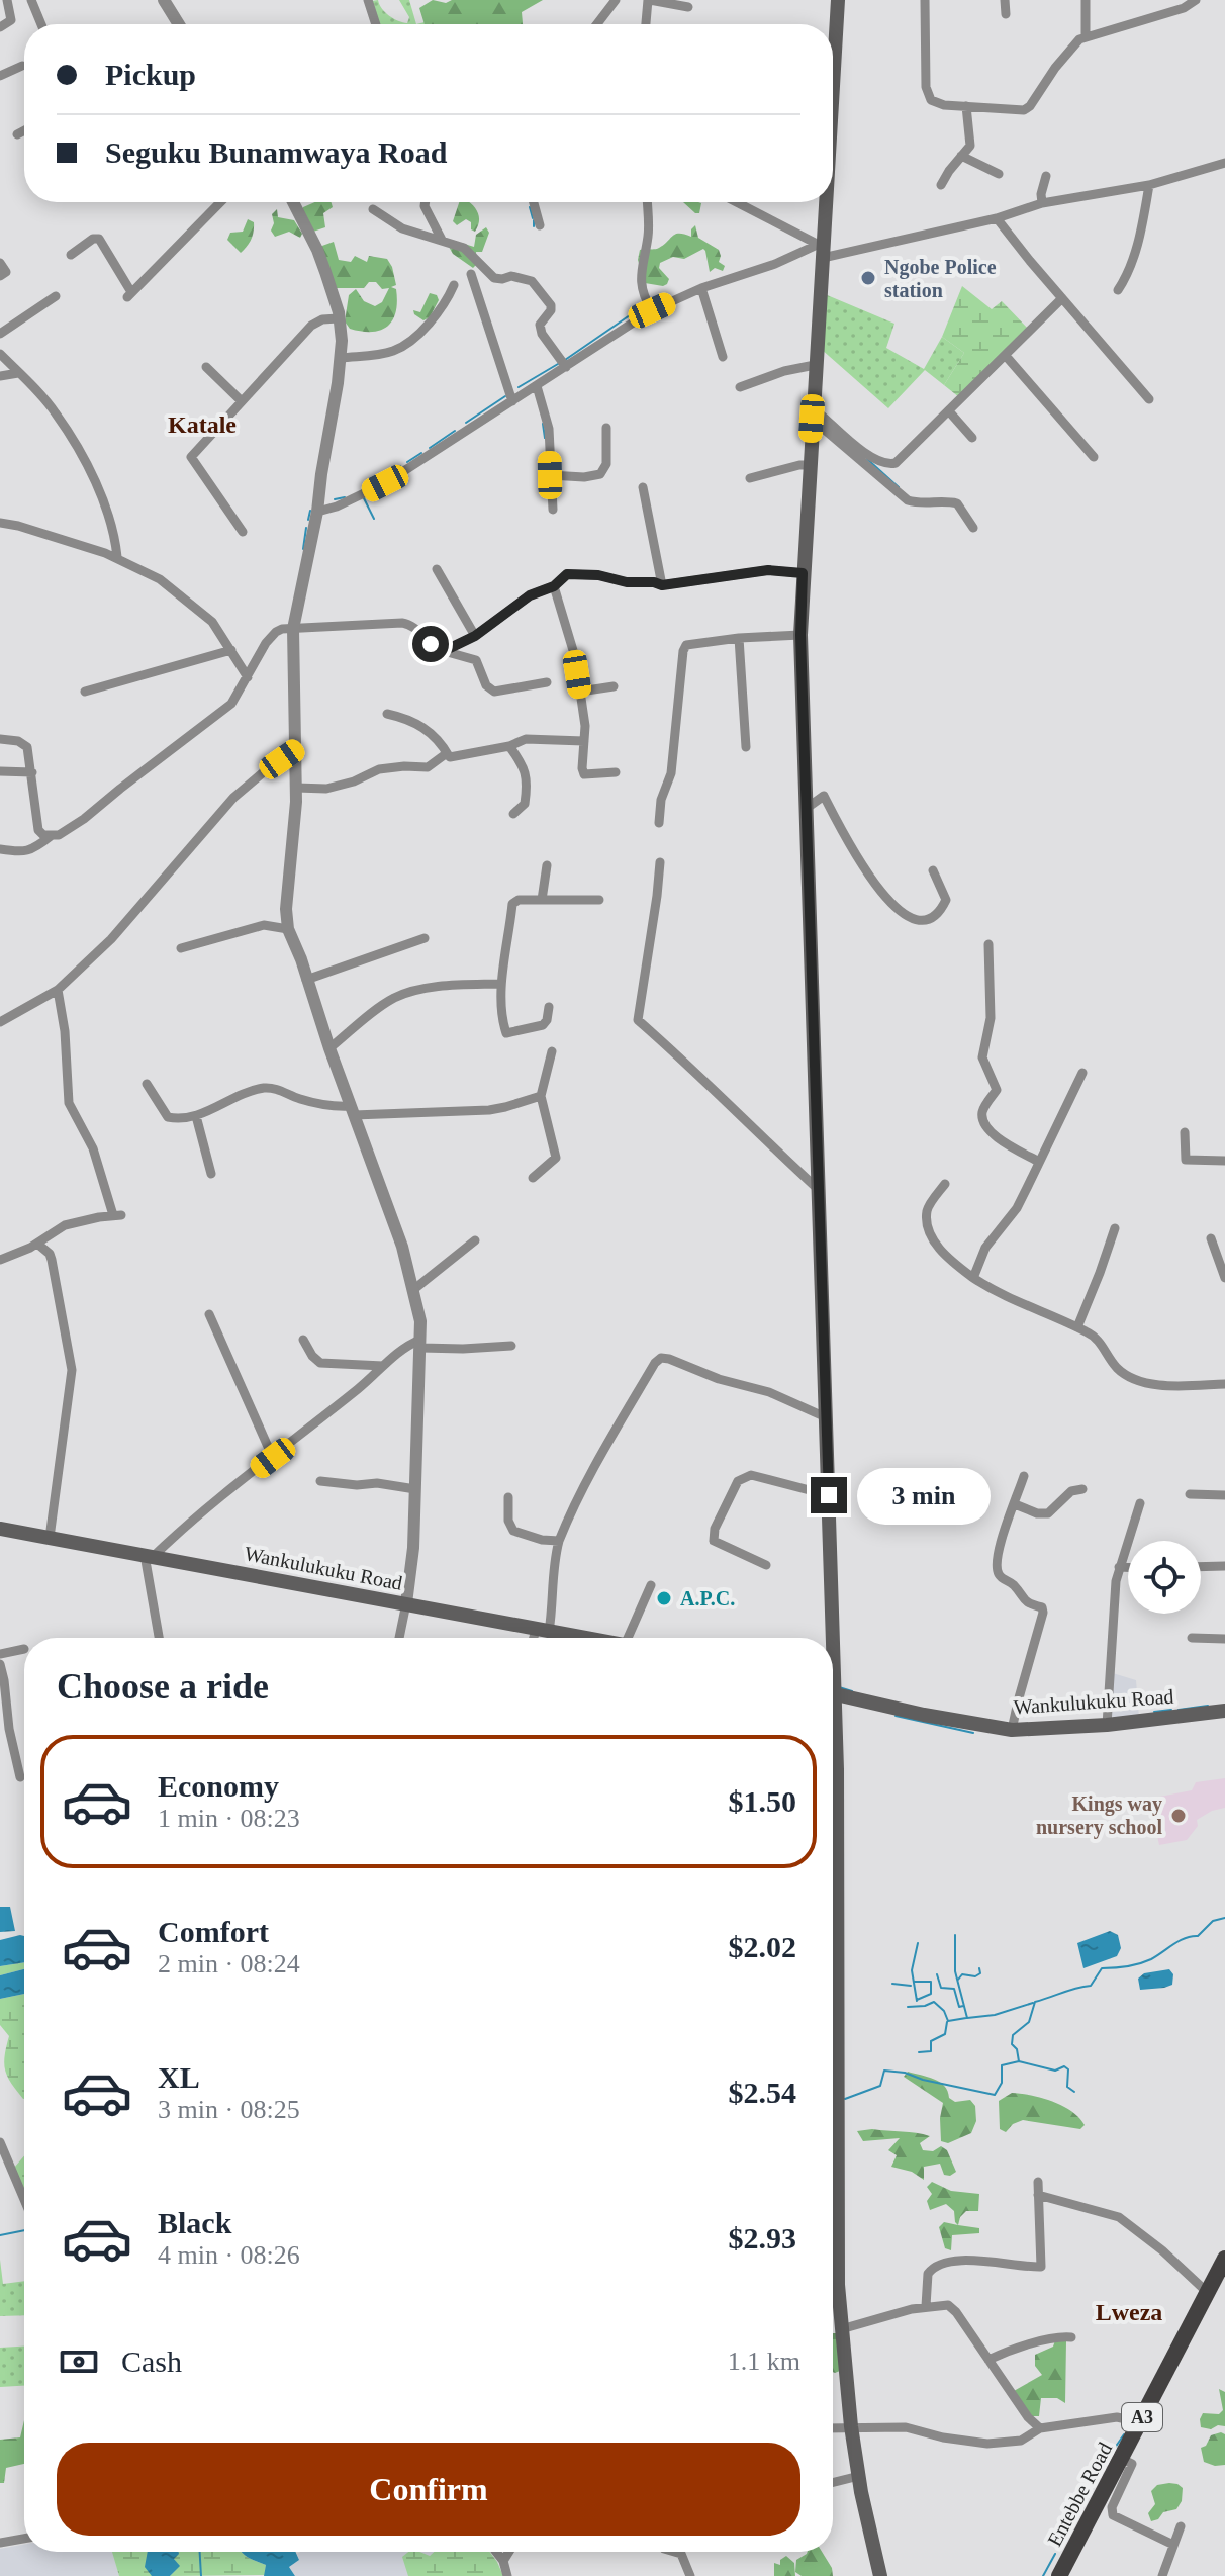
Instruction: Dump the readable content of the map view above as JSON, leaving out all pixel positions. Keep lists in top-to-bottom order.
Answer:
{
  "streets": {
    "main road": ["Wankulukuku Road", "A3", "Entebbe Road"]
  },
  "districts": ["Katale", "Lweza"],
  "places": ["Ngobe Police station", "A.P.C.", "Kings way nursery school"],
  "page": {
    "banner": ["Pickup", "Seguku Bunamwaya Road"],
    "bubble": "3 min",
    "heading": "Choose a ride",
    "list": [
      {
        "name": "Economy",
        "note": "1 min · 08:23",
        "value": "$1.50"
      },
      {
        "name": "Comfort",
        "note": "2 min · 08:24",
        "value": "$2.02"
      },
      {
        "name": "XL",
        "note": "3 min · 08:25",
        "value": "$2.54"
      },
      {
        "name": "Black",
        "note": "4 min · 08:26",
        "value": "$2.93"
      }
    ],
    "pay": ["Cash", "1.1 km"],
    "buttons": "Confirm"
  }
}
